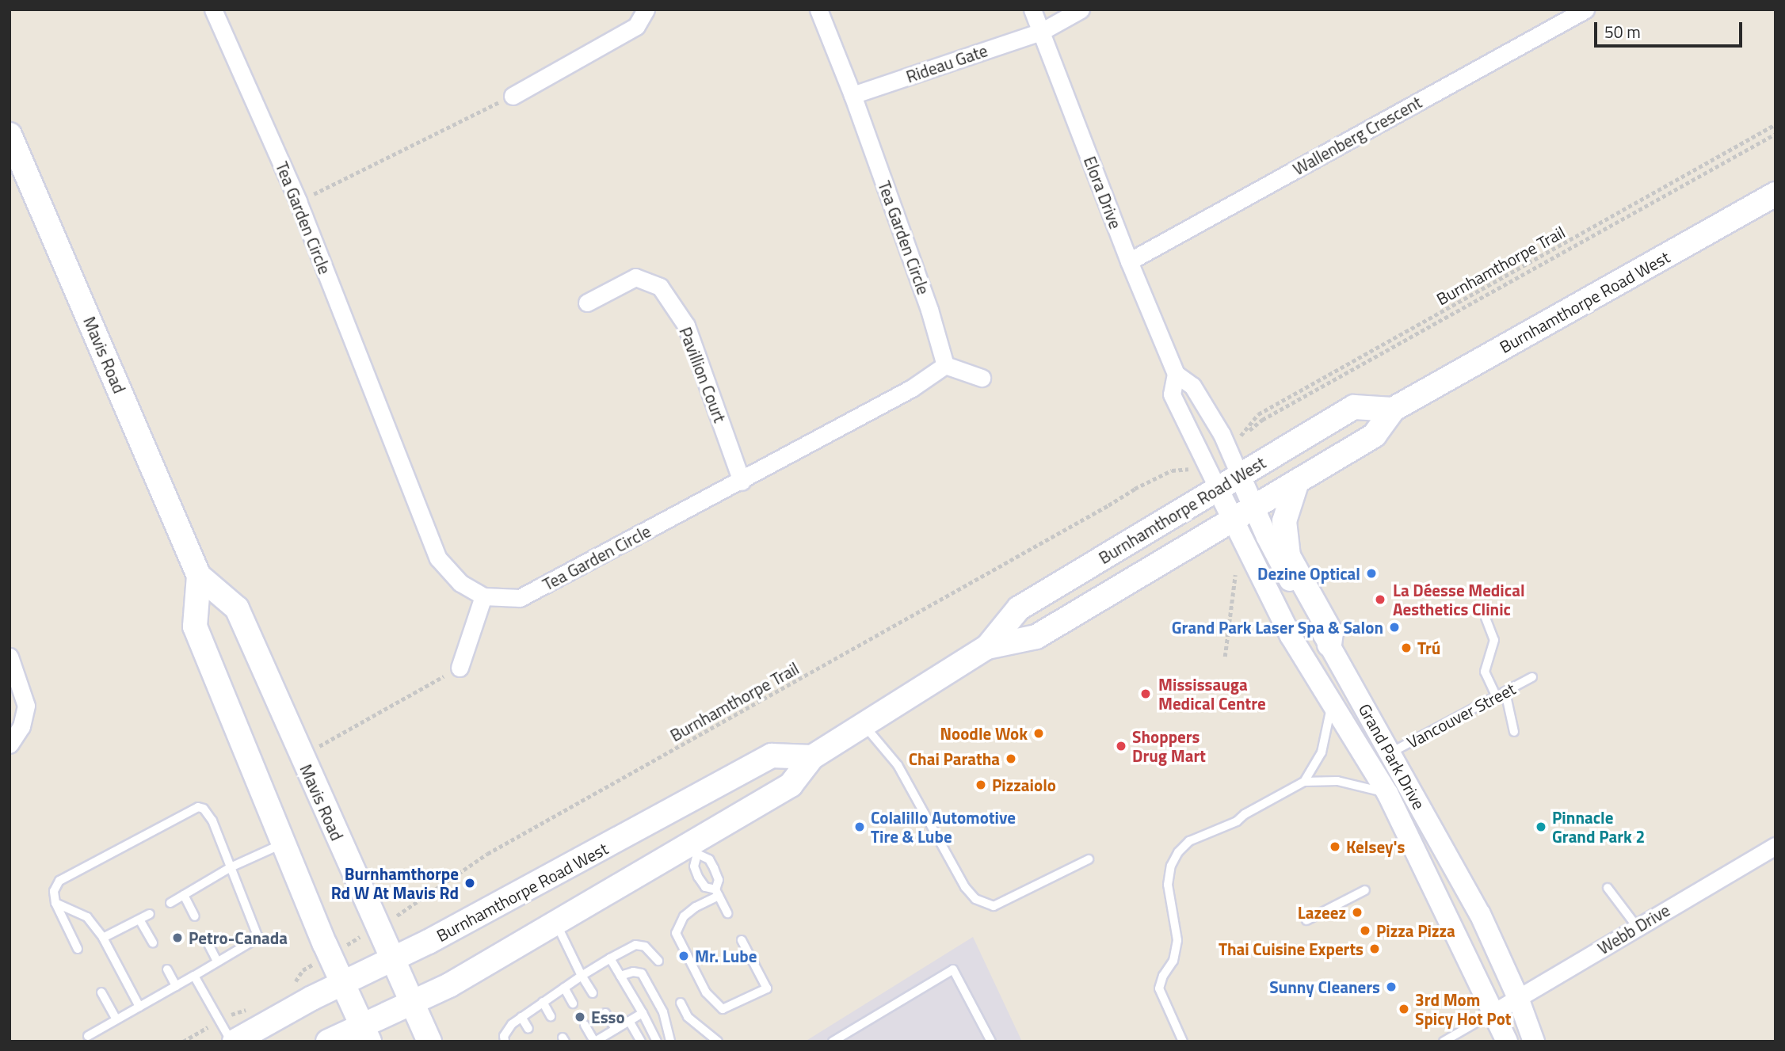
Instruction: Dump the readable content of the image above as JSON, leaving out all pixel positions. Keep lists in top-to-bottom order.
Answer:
{
  "streets": {
    "main road": ["Burnhamthorpe Road West", "Mavis Road"],
    "street": [
      "Rideau Gate",
      "Wallenberg Crescent",
      "Elora Drive",
      "Tea Garden Circle",
      "Pavillion Court",
      "Grand Park Drive",
      "Webb Drive"
    ],
    "lane": ["Vancouver Street"],
    "path": ["Burnhamthorpe Trail"]
  },
  "crossings": [
    ["Rideau Gate", "Elora Drive"],
    ["Rideau Gate", "Tea Garden Circle"],
    ["Wallenberg Crescent", "Elora Drive"],
    ["Elora Drive", "Burnhamthorpe Road West"],
    ["Elora Drive", "Grand Park Drive"],
    ["Tea Garden Circle", "Pavillion Court"],
    ["Burnhamthorpe Trail", "Mavis Road"],
    ["Burnhamthorpe Road West", "Mavis Road"],
    ["Burnhamthorpe Road West", "Grand Park Drive"],
    ["Vancouver Street", "Grand Park Drive"],
    ["Grand Park Drive", "Webb Drive"]
  ],
  "places": [
    "Dezine Optical",
    "La Déesse Medical Aesthetics Clinic",
    "Grand Park Laser Spa & Salon",
    "Trú",
    "Mississauga Medical Centre",
    "Noodle Wok",
    "Shoppers Drug Mart",
    "Chai Paratha",
    "Pizzaiolo",
    "Colalillo Automotive Tire & Lube",
    "Pinnacle Grand Park 2",
    "Kelsey's",
    "Burnhamthorpe Rd W At Mavis Rd",
    "Lazeez",
    "Pizza Pizza",
    "Petro-Canada",
    "Thai Cuisine Experts",
    "Mr. Lube",
    "Sunny Cleaners",
    "3rd Mom Spicy Hot Pot",
    "Esso"
  ],
  "scale_bar": "50 m"
}
